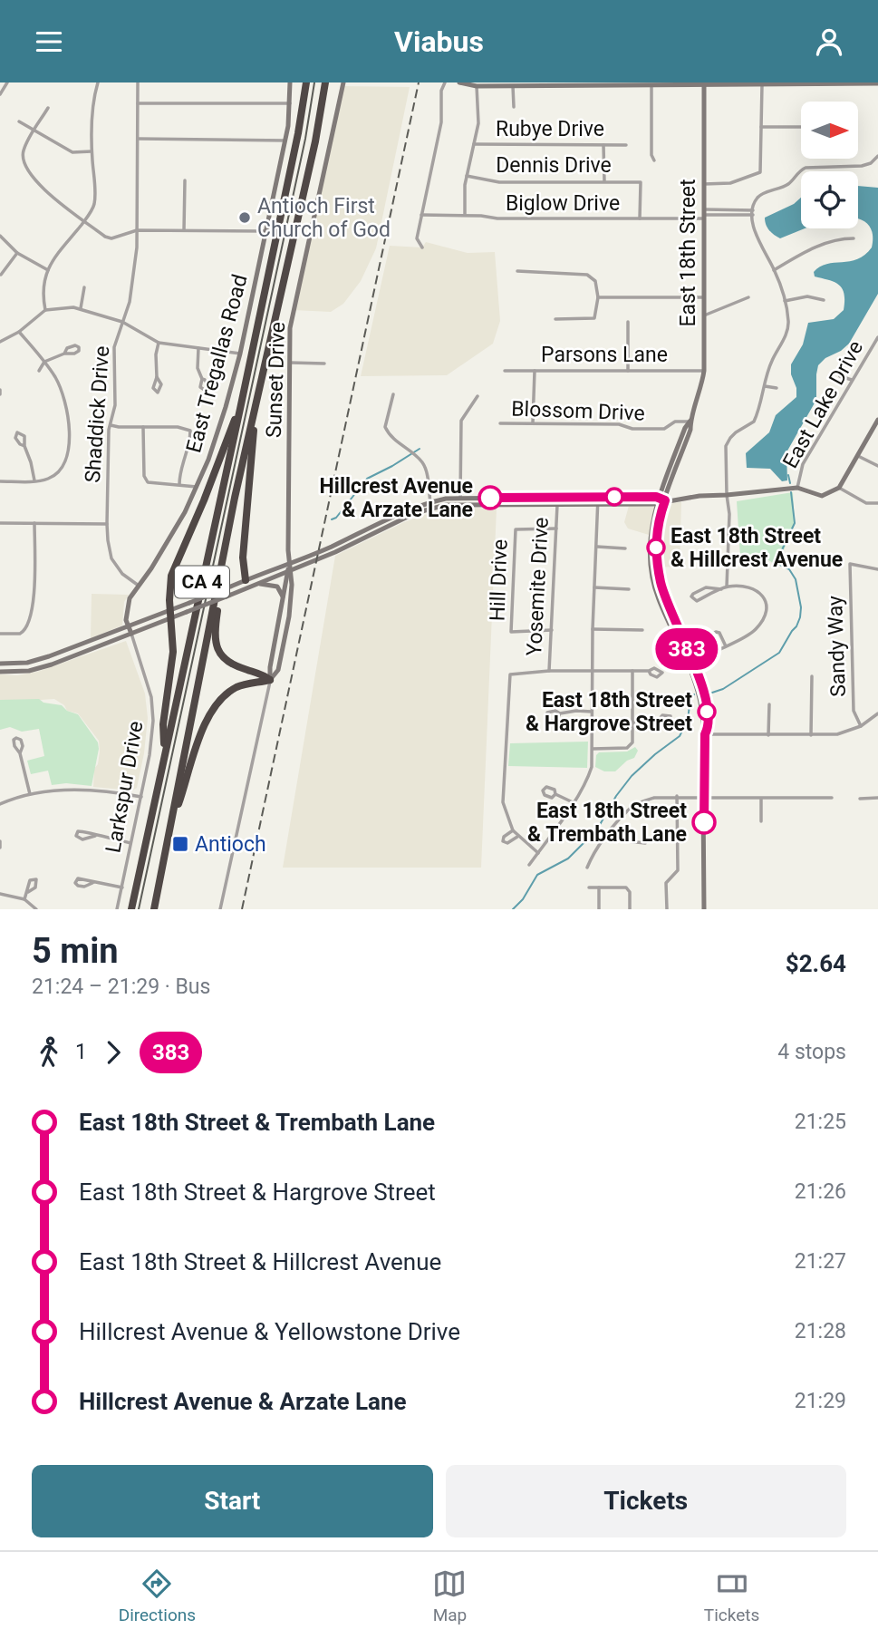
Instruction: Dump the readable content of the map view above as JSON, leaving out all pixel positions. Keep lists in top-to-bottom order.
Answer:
{
  "streets": {
    "highway": ["CA 4"],
    "main road": ["East 18th Street", "East Tregallas Road", "Sunset Drive"],
    "street": [
      "Rubye Drive",
      "Dennis Drive",
      "Biglow Drive",
      "Parsons Lane",
      "East Lake Drive",
      "Blossom Drive",
      "Shaddick Drive",
      "Hill Drive",
      "Yosemite Drive",
      "Sandy Way",
      "Larkspur Drive"
    ]
  },
  "crossings": [
    ["Dennis Drive", "Biglow Drive"],
    ["Biglow Drive", "East 18th Street"],
    ["East 18th Street", "Parsons Lane"],
    ["East 18th Street", "Blossom Drive"],
    ["East Tregallas Road", "Shaddick Drive"],
    ["East Tregallas Road", "Larkspur Drive"],
    ["Hill Drive", "Yosemite Drive"]
  ],
  "places": {
    "other": [
      "Antioch First Church of God",
      "Hillcrest Avenue & Arzate Lane",
      "East 18th Street & Hillcrest Avenue",
      "East 18th Street & Hargrove Street",
      "East 18th Street & Trembath Lane"
    ],
    "transit": ["Antioch"]
  },
  "lines": ["bus line 383"],
  "north": "right",
  "page": {
    "header": "Viabus",
    "on_map": "383",
    "heading": ["5 min", "21:24 – 21:29 · Bus", "$2.64"],
    "legs": ["1", "383", "4 stops"],
    "list": [
      {
        "name": "East 18th Street & Trembath Lane",
        "value": "21:25"
      },
      {
        "name": "East 18th Street & Hargrove Street",
        "value": "21:26"
      },
      {
        "name": "East 18th Street & Hillcrest Avenue",
        "value": "21:27"
      },
      {
        "name": "Hillcrest Avenue & Yellowstone Drive",
        "value": "21:28"
      },
      {
        "name": "Hillcrest Avenue & Arzate Lane",
        "value": "21:29"
      }
    ],
    "buttons": ["Start", "Tickets"],
    "tabs": ["Directions", "Map", "Tickets"]
  }
}
